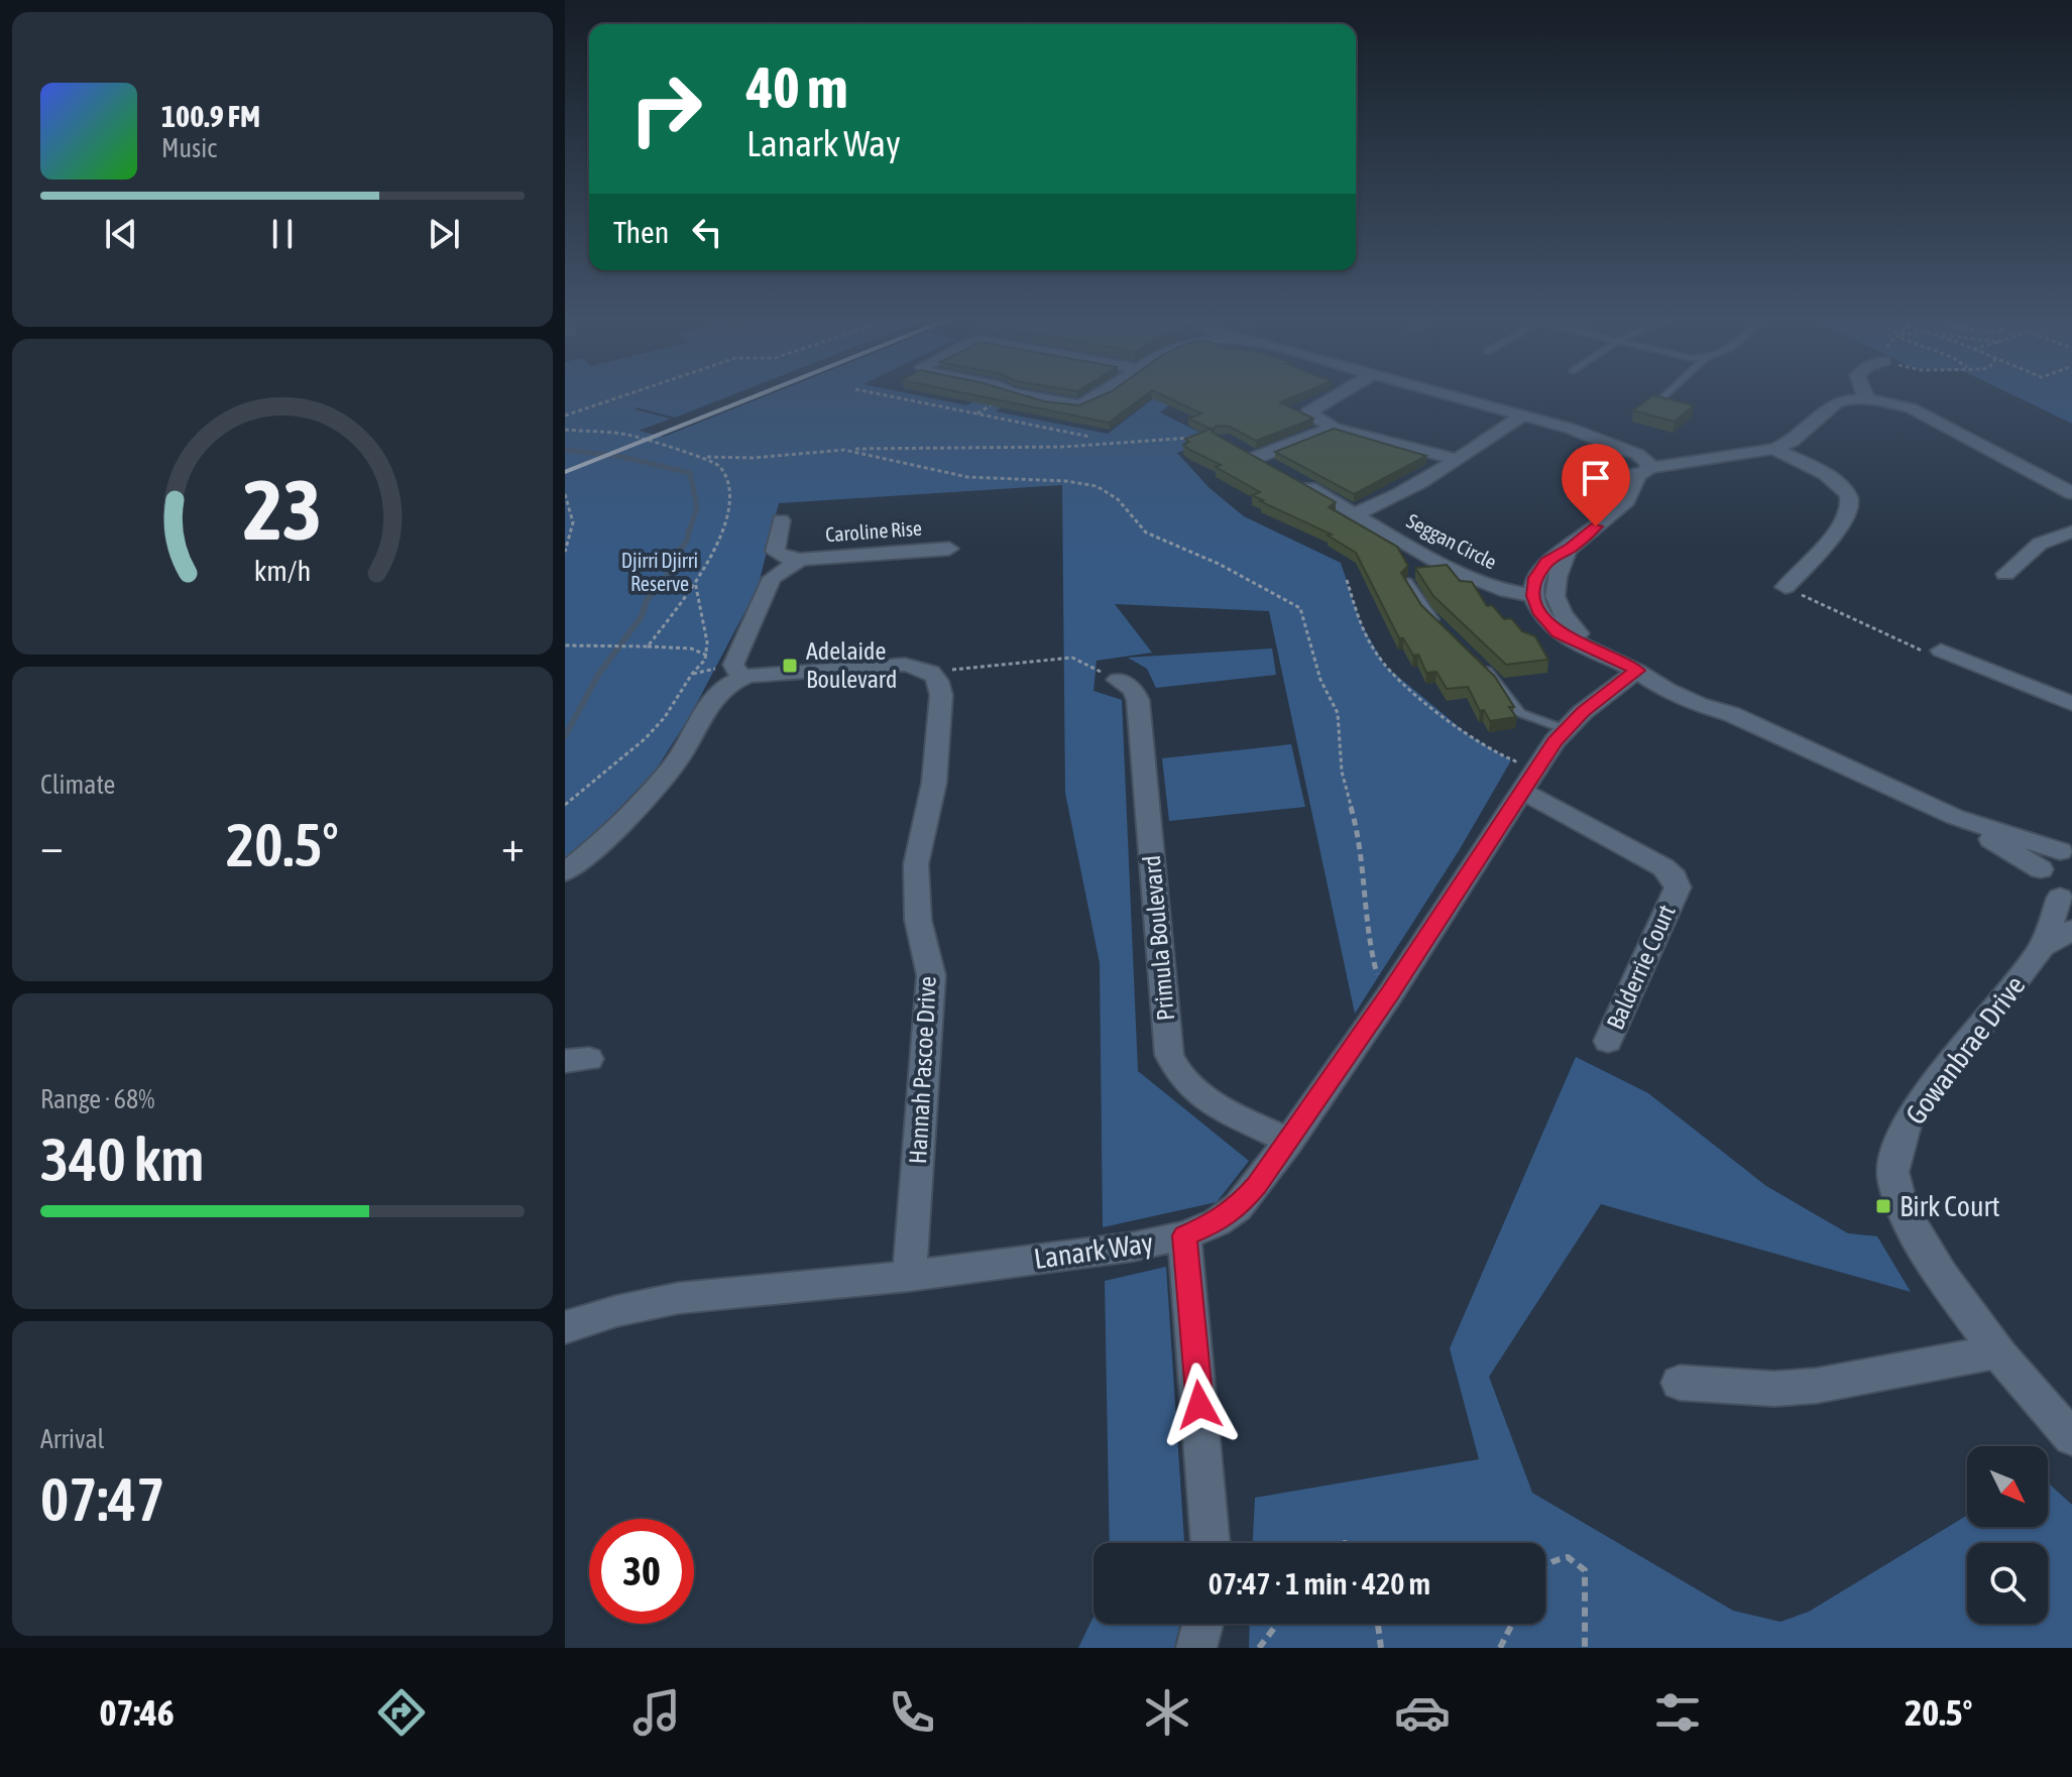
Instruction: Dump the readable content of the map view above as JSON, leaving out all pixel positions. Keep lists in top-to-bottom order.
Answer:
{
  "streets": {
    "street": [
      "Caroline Rise",
      "Seggan Circle",
      "Primula Boulevard",
      "Balderrie Court",
      "Gowanbrae Drive",
      "Hannah Pascoe Drive",
      "Lanark Way"
    ]
  },
  "crossings": [
    ["Primula Boulevard", "Lanark Way"],
    ["Balderrie Court", "Lanark Way"],
    ["Hannah Pascoe Drive", "Lanark Way"]
  ],
  "parks": ["Djirri Djirri Reserve"],
  "places": {
    "transit": ["Adelaide Boulevard", "Birk Court"]
  },
  "north": "bottom right",
  "page": {
    "turn": ["40 m", "Lanark Way"],
    "song": ["100.9 FM", "Music"],
    "then": "Then",
    "tile": [
      "Climate",
      ["Range · 68%", "340 km"],
      ["Arrival", "07:47"]
    ],
    "heat": ["−", "20.5°", "+"],
    "limit": "30",
    "trip": "07:47 · 1 min · 420 m",
    "tabs": ["07:46", "20.5°"],
    "gauge": ["23", "km/h"]
  }
}
